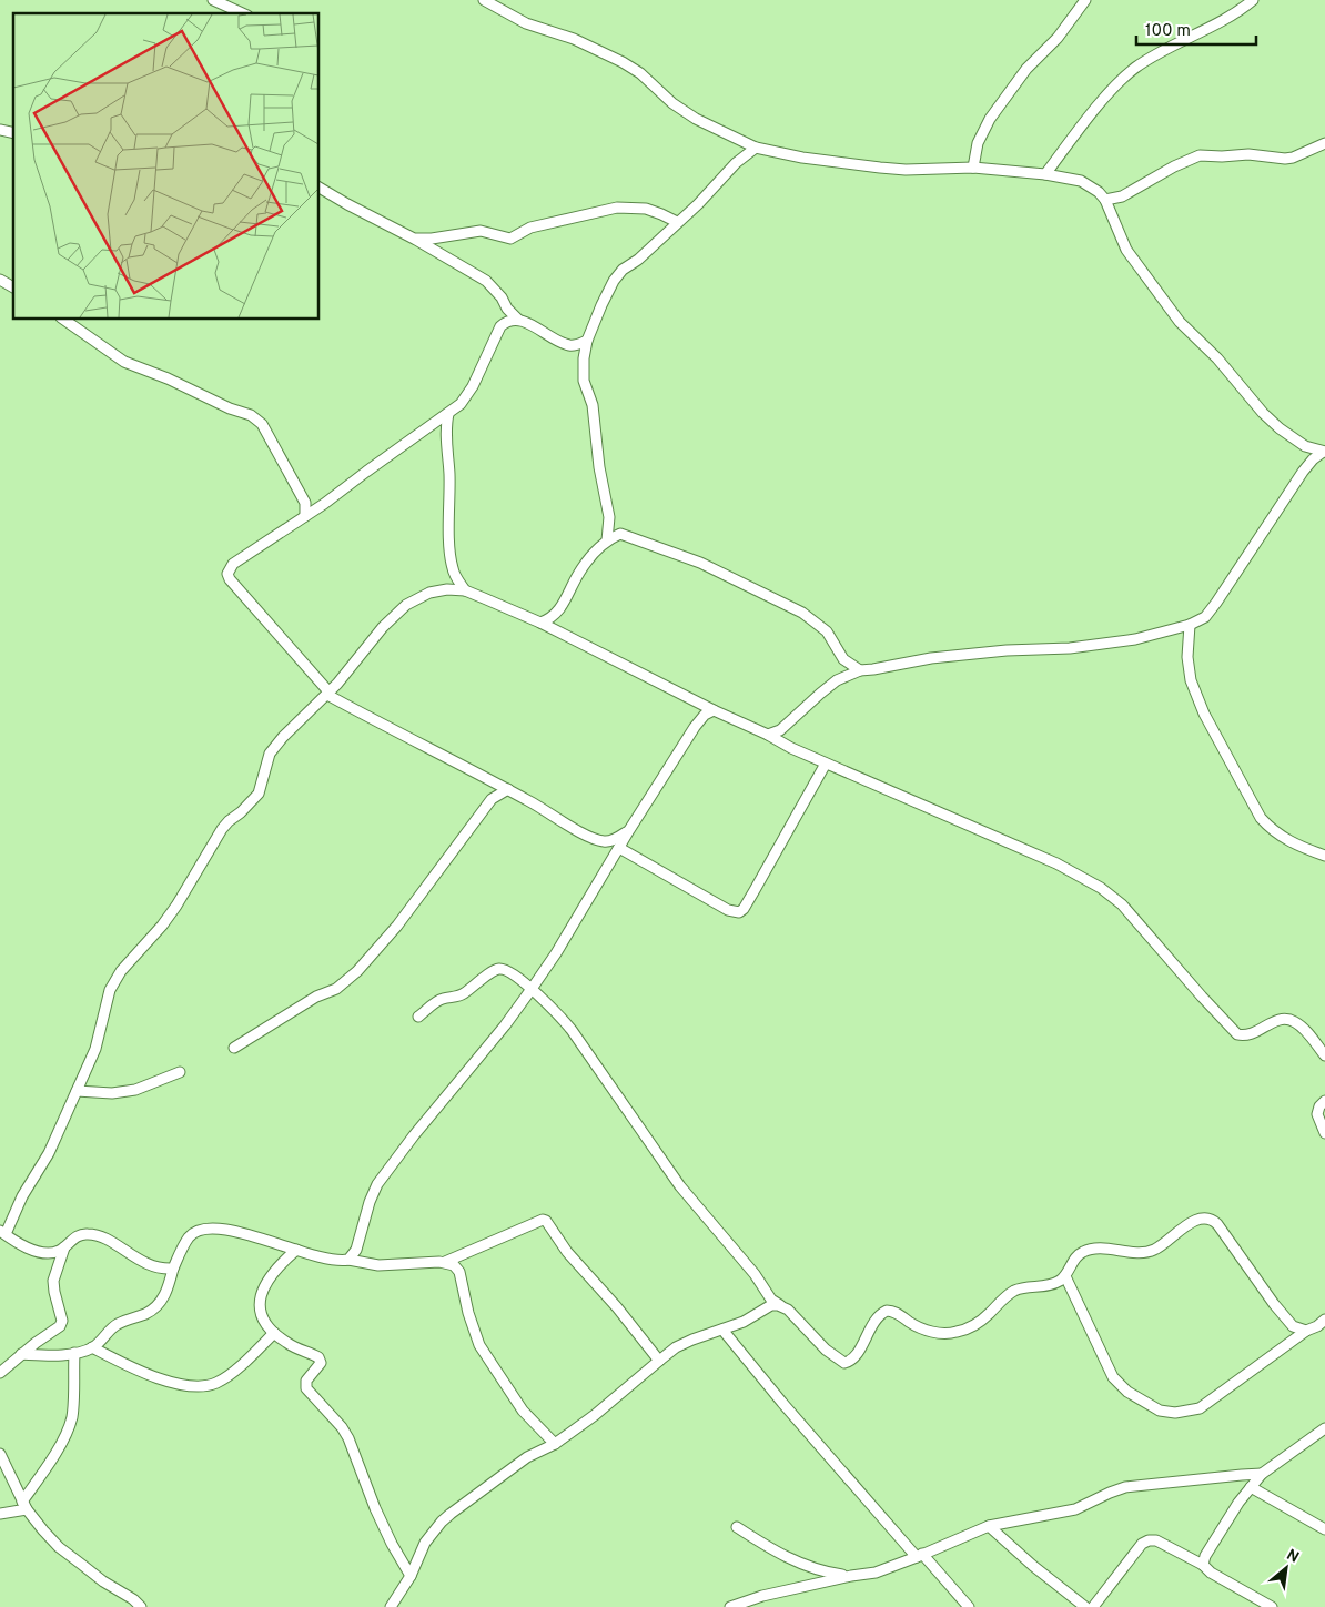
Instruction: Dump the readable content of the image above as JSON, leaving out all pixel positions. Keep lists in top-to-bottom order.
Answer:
{
  "scale_bar": "100 m",
  "north": "top right"
}
